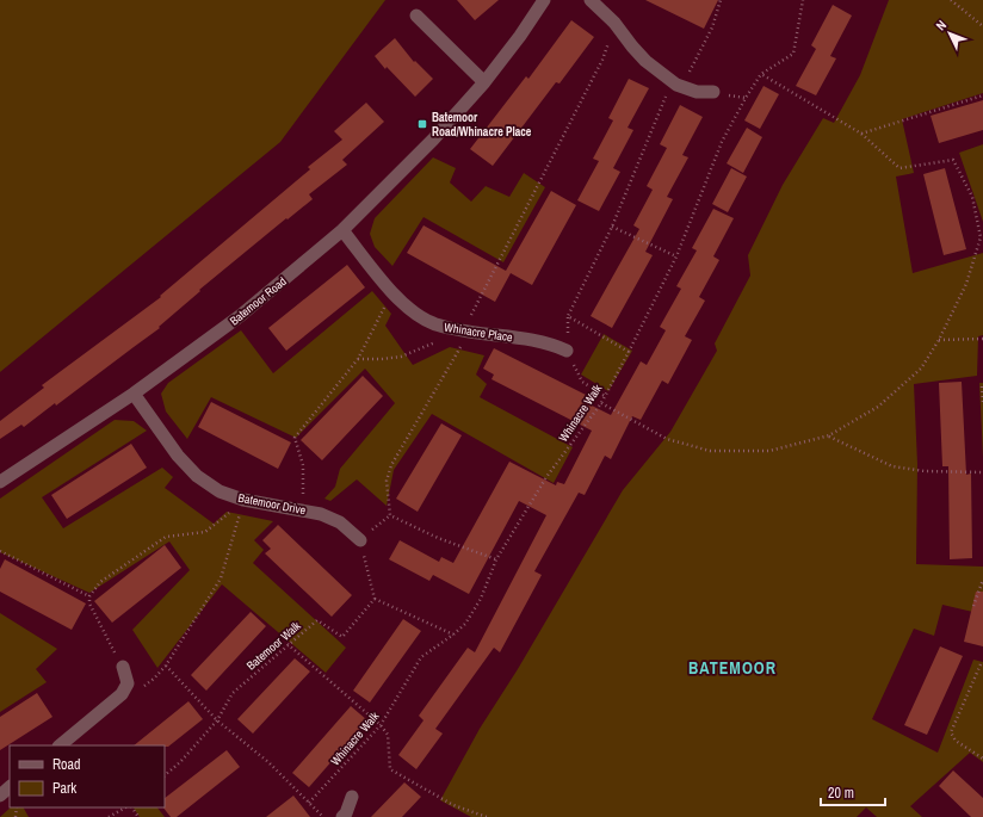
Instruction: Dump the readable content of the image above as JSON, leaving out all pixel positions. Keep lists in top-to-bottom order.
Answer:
{
  "streets": {
    "street": ["Batemoor Road", "Whinacre Place", "Batemoor Drive"],
    "path": ["Whinacre Walk", "Batemoor Walk"]
  },
  "crossings": [
    ["Batemoor Road", "Whinacre Place"],
    ["Batemoor Road", "Batemoor Drive"]
  ],
  "districts": ["BATEMOOR"],
  "places": {
    "transit": ["Batemoor Road/Whinacre Place"]
  },
  "legend": ["Road", "Park"],
  "scale_bar": "20 m",
  "north": "top left"
}
